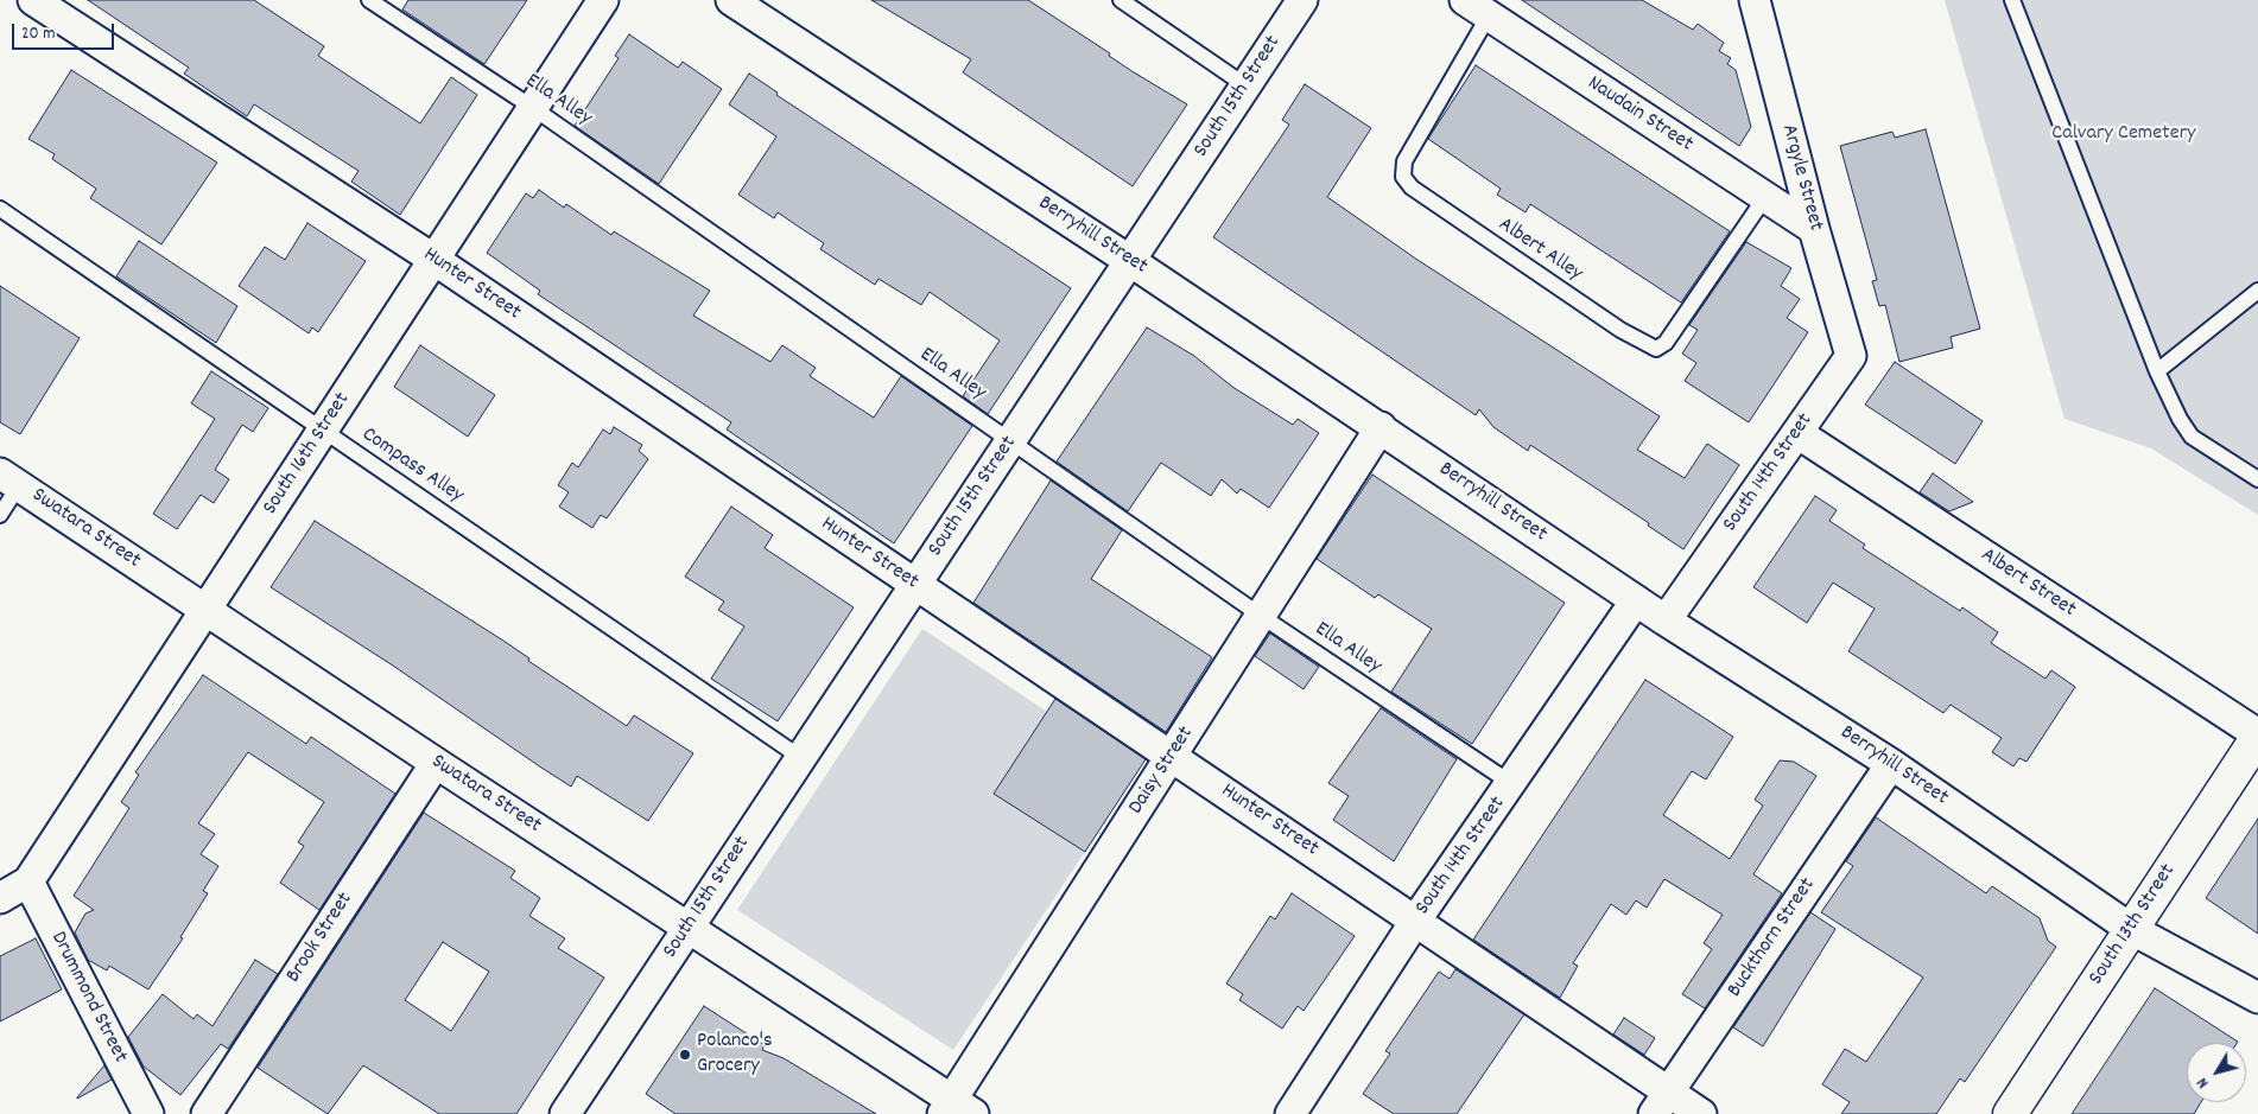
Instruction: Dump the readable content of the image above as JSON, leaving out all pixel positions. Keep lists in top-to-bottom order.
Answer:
{
  "streets": {
    "main road": ["South 13th Street"],
    "street": [
      "South 15th Street",
      "Naudain Street",
      "Argyle Street",
      "Berryhill Street",
      "Hunter Street",
      "South 16th Street",
      "South 14th Street",
      "Swatara Street",
      "Albert Street",
      "Daisy Street",
      "Brook Street",
      "Buckthorn Street",
      "Drummond Street"
    ],
    "lane": ["Ella Alley", "Albert Alley", "Compass Alley"]
  },
  "crossings": [
    ["South 15th Street", "Ella Alley"],
    ["South 15th Street", "Berryhill Street"],
    ["South 15th Street", "Hunter Street"],
    ["South 15th Street", "Compass Alley"],
    ["South 15th Street", "Swatara Street"],
    ["Ella Alley", "South 16th Street"],
    ["Ella Alley", "South 14th Street"],
    ["Ella Alley", "Daisy Street"],
    ["Naudain Street", "Argyle Street"],
    ["Naudain Street", "Albert Alley"],
    ["Argyle Street", "South 14th Street"],
    ["Berryhill Street", "South 14th Street"],
    ["Berryhill Street", "Daisy Street"],
    ["Berryhill Street", "South 13th Street"],
    ["Berryhill Street", "Buckthorn Street"],
    ["Hunter Street", "South 16th Street"],
    ["Hunter Street", "South 14th Street"],
    ["Hunter Street", "Daisy Street"],
    ["Hunter Street", "Buckthorn Street"],
    ["South 16th Street", "Compass Alley"],
    ["South 16th Street", "Swatara Street"],
    ["South 16th Street", "Drummond Street"],
    ["South 14th Street", "Albert Street"],
    ["Swatara Street", "Daisy Street"],
    ["Swatara Street", "Brook Street"],
    ["Albert Street", "South 13th Street"]
  ],
  "parks": ["Calvary Cemetery"],
  "places": ["Polanco's Grocery"],
  "scale_bar": "20 m",
  "north": "bottom left"
}
